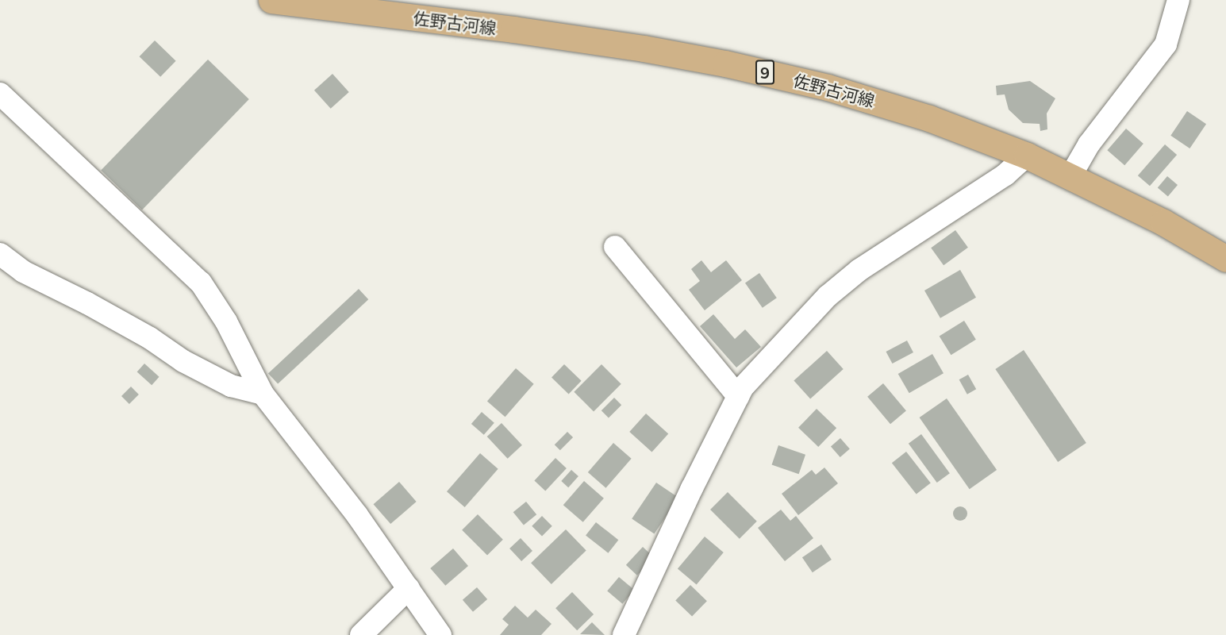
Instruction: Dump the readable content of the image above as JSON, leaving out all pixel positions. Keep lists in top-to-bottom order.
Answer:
{
  "streets": {
    "main road": ["佐野古河線", "9"]
  }
}
